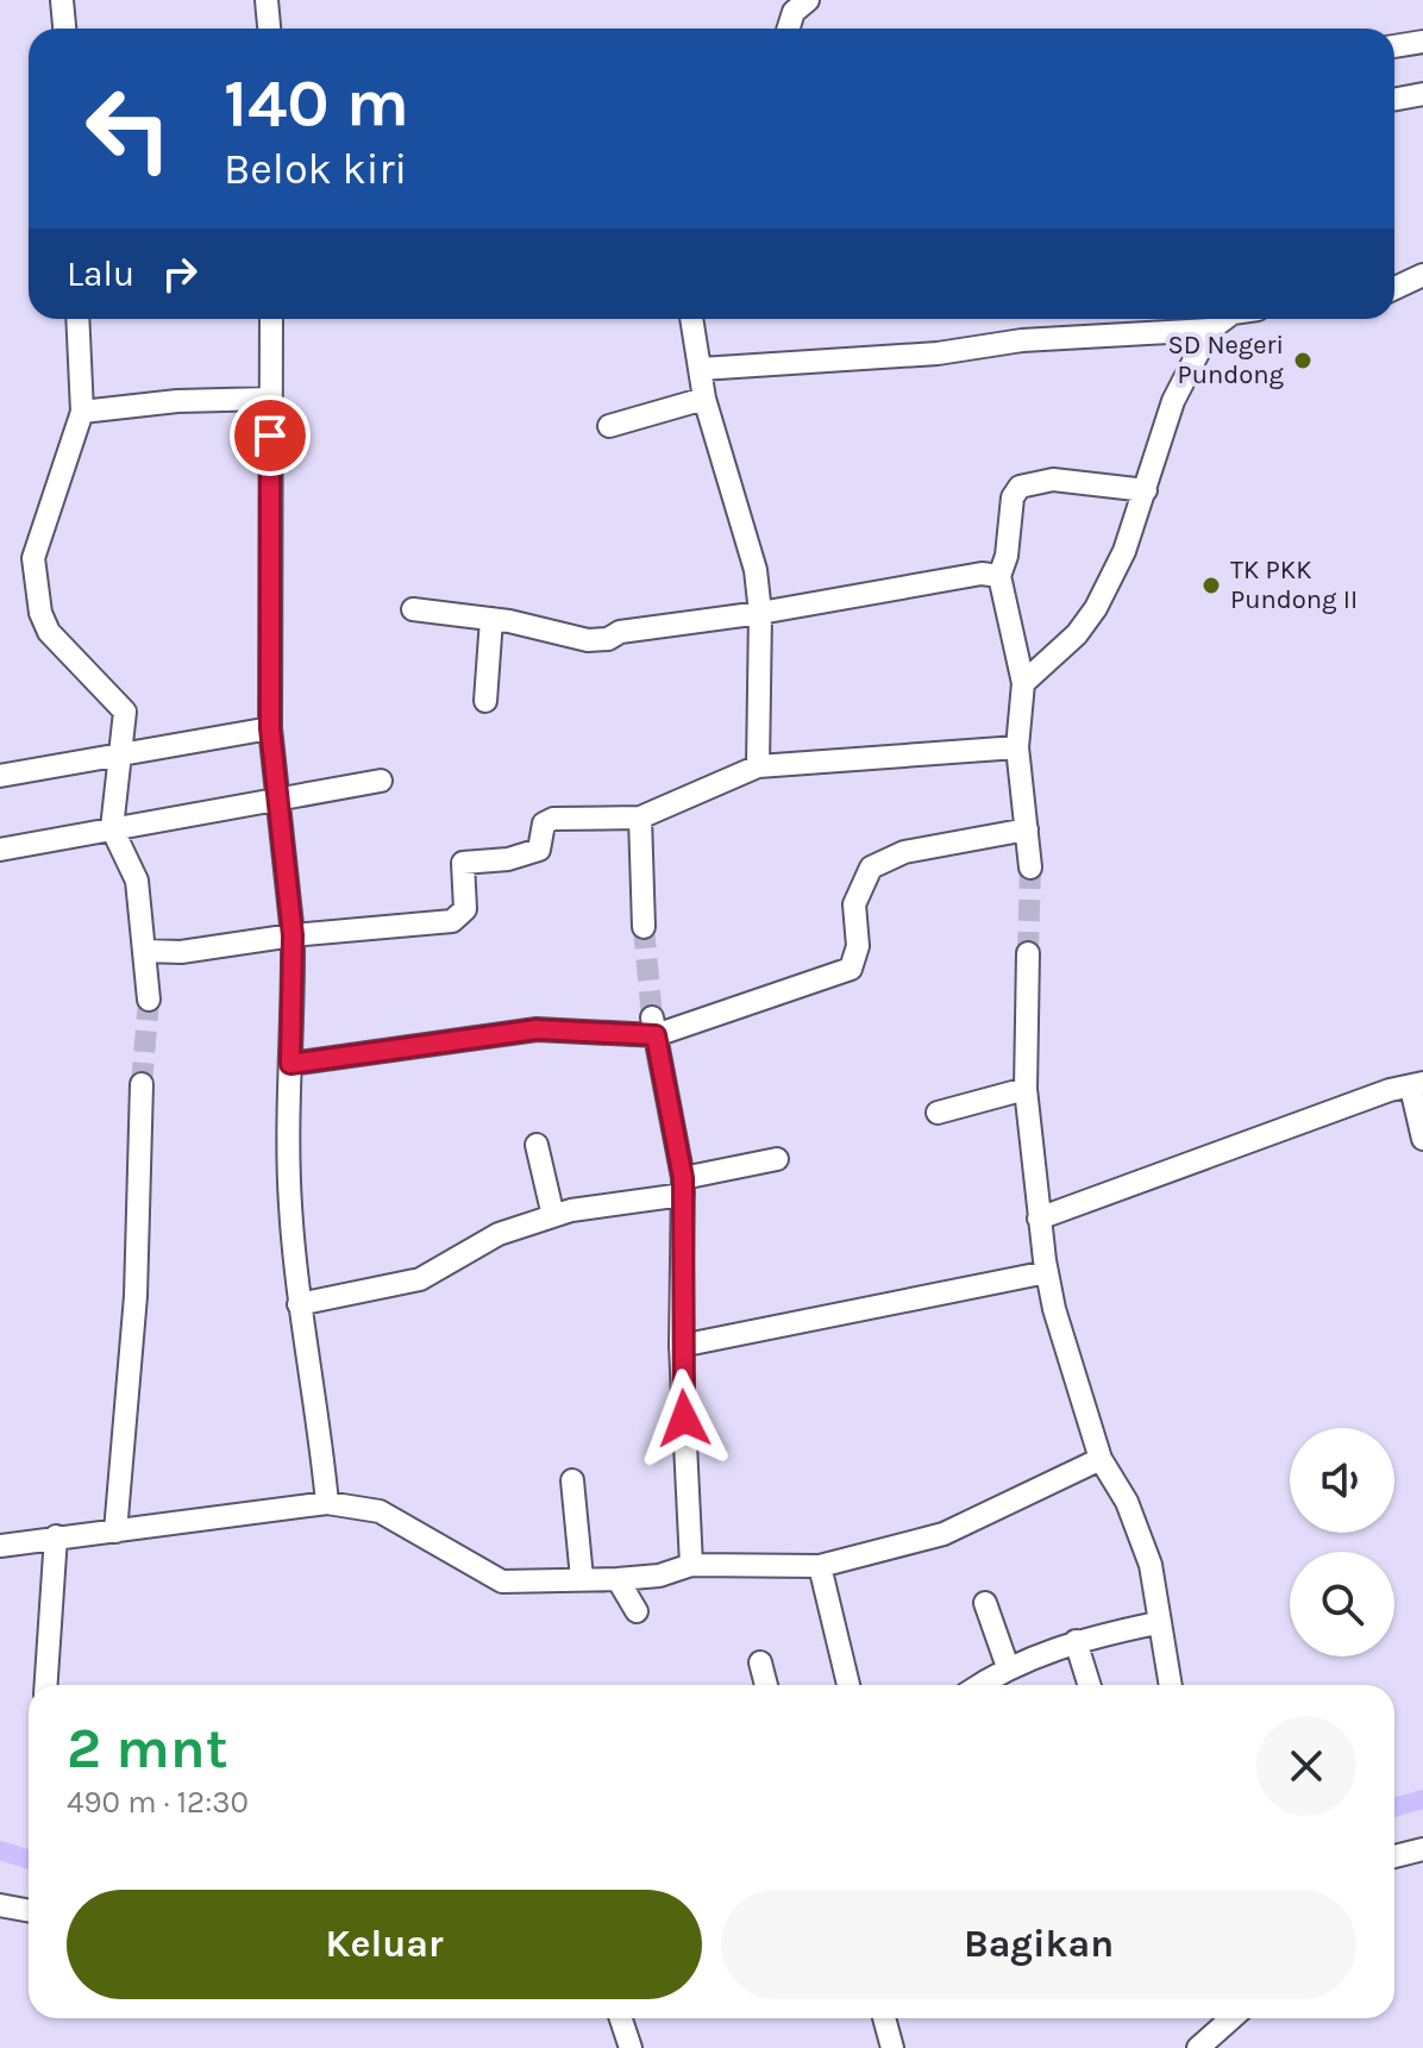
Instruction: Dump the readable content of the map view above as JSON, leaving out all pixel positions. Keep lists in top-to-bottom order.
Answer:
{
  "places": ["SD Negeri Pundong", "TK PKK Pundong II"],
  "page": {
    "turn": ["140 m", "Belok kiri"],
    "then": "Lalu",
    "heading": ["2 mnt", "490 m · 12:30"],
    "buttons": ["Keluar", "Bagikan"]
  }
}
